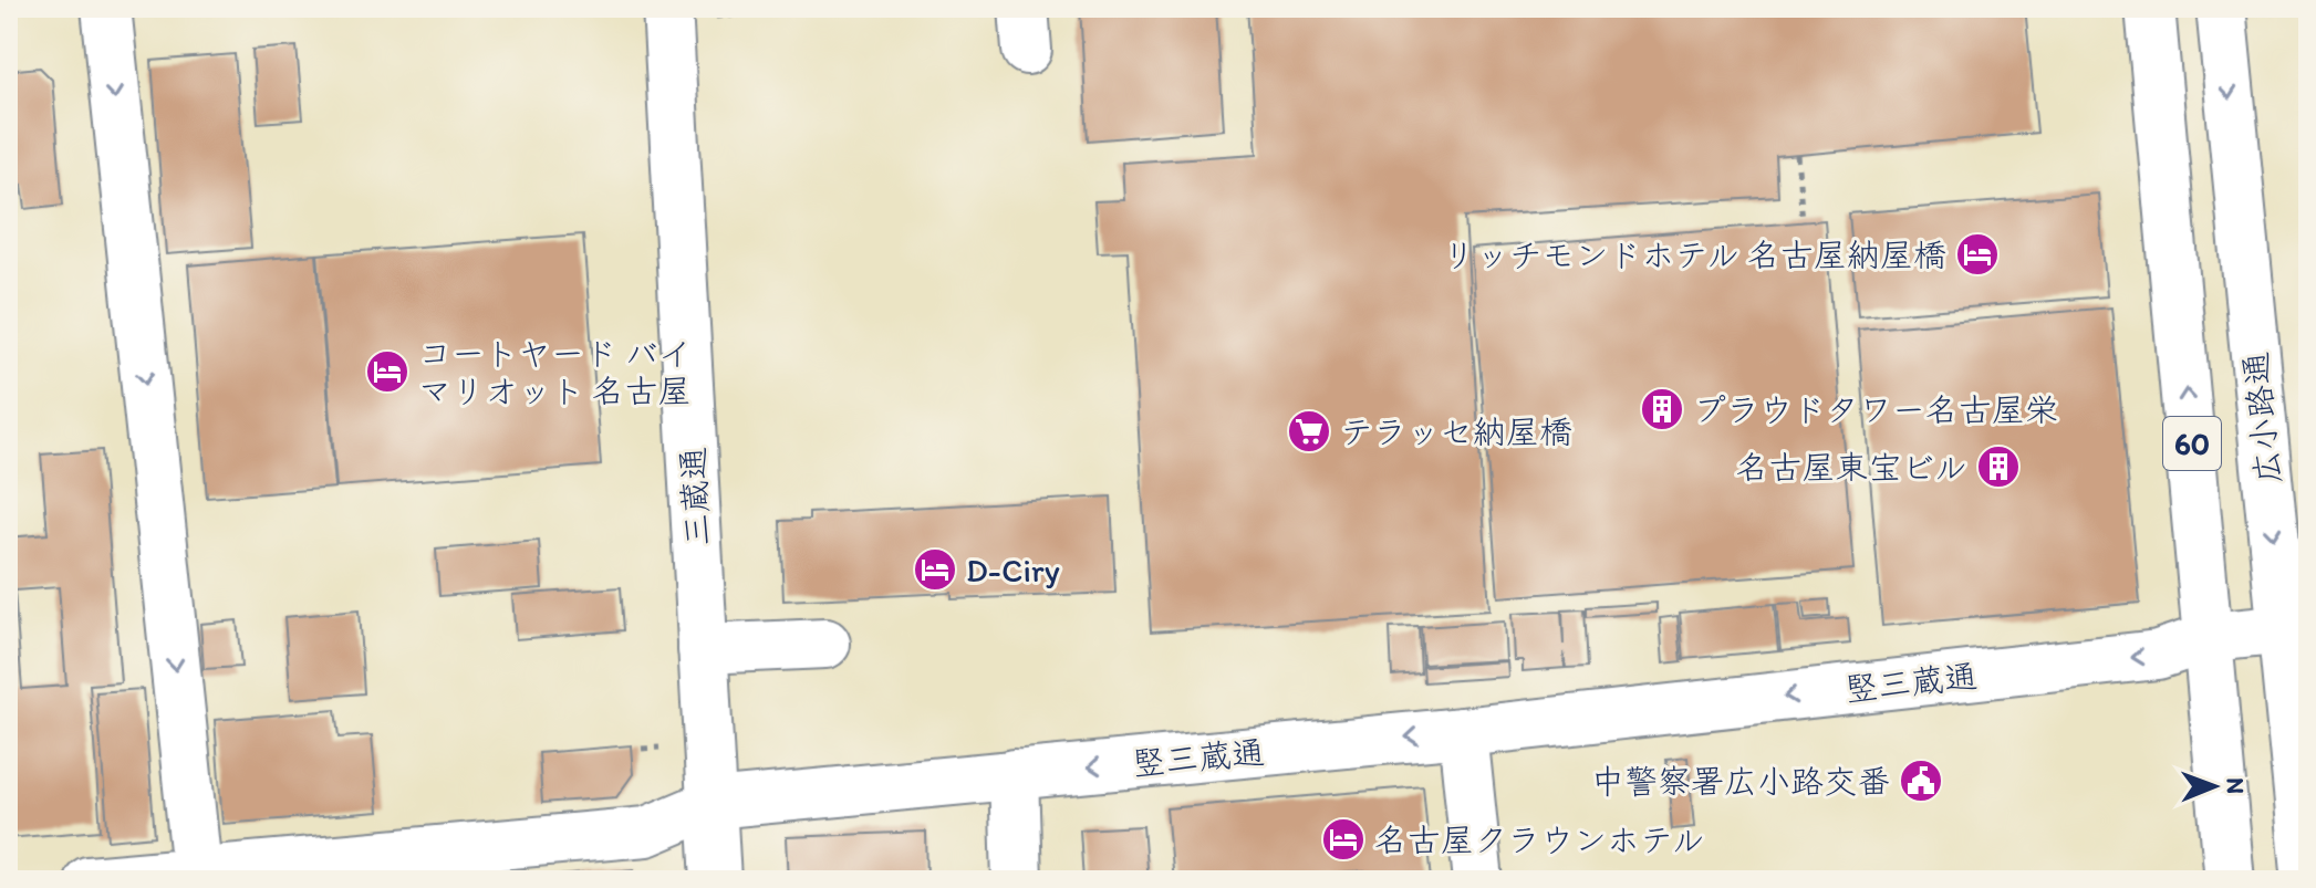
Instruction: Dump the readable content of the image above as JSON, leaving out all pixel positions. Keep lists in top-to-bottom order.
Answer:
{
  "streets": {
    "street": [
      "広小路通",
      "60",
      "三蔵通",
      "竪三蔵通"
    ]
  },
  "crossings": [
    ["広小路通", "竪三蔵通"],
    ["60", "竪三蔵通"],
    ["三蔵通", "竪三蔵通"]
  ],
  "one_way": ["竪三蔵通"],
  "places": {
    "hotel": [
      "リッチモンドホテル 名古屋納屋橋",
      "コートヤード バイ マリオット 名古屋",
      "D-Ciry",
      "名古屋クラウンホテル"
    ],
    "building": ["プラウドタワー名古屋栄", "名古屋東宝ビル"],
    "supermarket": ["テラッセ納屋橋"],
    "public building": ["中警察署広小路交番"]
  },
  "north": "right"
}
